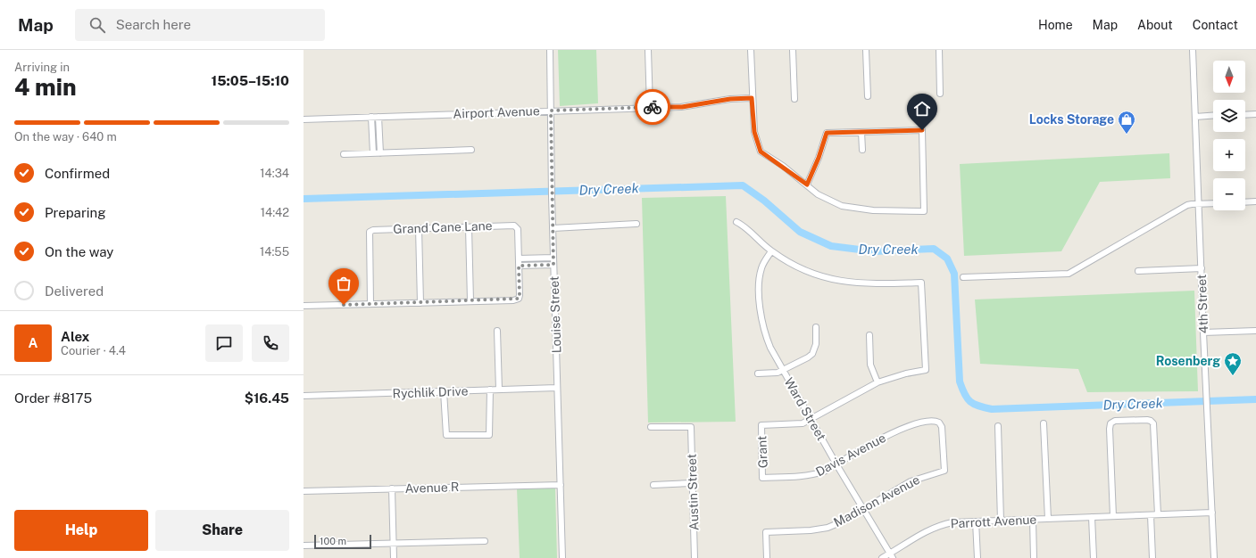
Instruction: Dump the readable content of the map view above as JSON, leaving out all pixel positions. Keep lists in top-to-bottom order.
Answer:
{
  "streets": {
    "street": [
      "Airport Avenue",
      "Grand Cane Lane",
      "4th Street",
      "Louise Street",
      "Rychlik Drive",
      "Ward Street",
      "Grant",
      "Davis Avenue",
      "Avenue R",
      "Austin Street",
      "Madison Avenue",
      "Parrott Avenue"
    ]
  },
  "crossings": [
    ["Airport Avenue", "Louise Street"],
    ["4th Street", "Parrott Avenue"],
    ["Louise Street", "Rychlik Drive"],
    ["Louise Street", "Avenue R"],
    ["Ward Street", "Grant"],
    ["Ward Street", "Davis Avenue"],
    ["Ward Street", "Madison Avenue"],
    ["Ward Street", "Parrott Avenue"],
    ["Grant", "Davis Avenue"],
    ["Davis Avenue", "Madison Avenue"]
  ],
  "water": ["Dry Creek"],
  "places": {
    "shop": ["Locks Storage"],
    "place": ["Rosenberg"]
  },
  "scale_bar": "100 m",
  "north": "bottom",
  "page": {
    "header": "Map",
    "search": "Search here",
    "nav": [
      "Home",
      "Map",
      "About",
      "Contact"
    ],
    "heading": ["4 min", "Arriving in", "15:05–15:10"],
    "panel": [
      "Alex",
      "Courier · 4.4",
      "Order #8175",
      "$16.45"
    ],
    "map_buttons": ["+", "−"],
    "bar": "On the way · 640 m",
    "list": [
      ["Confirmed", "14:34"],
      ["Preparing", "14:42"],
      ["On the way", "14:55"],
      "Delivered"
    ],
    "round": "A",
    "buttons": ["Help", "Share"],
    "scale": "100 m"
  }
}
